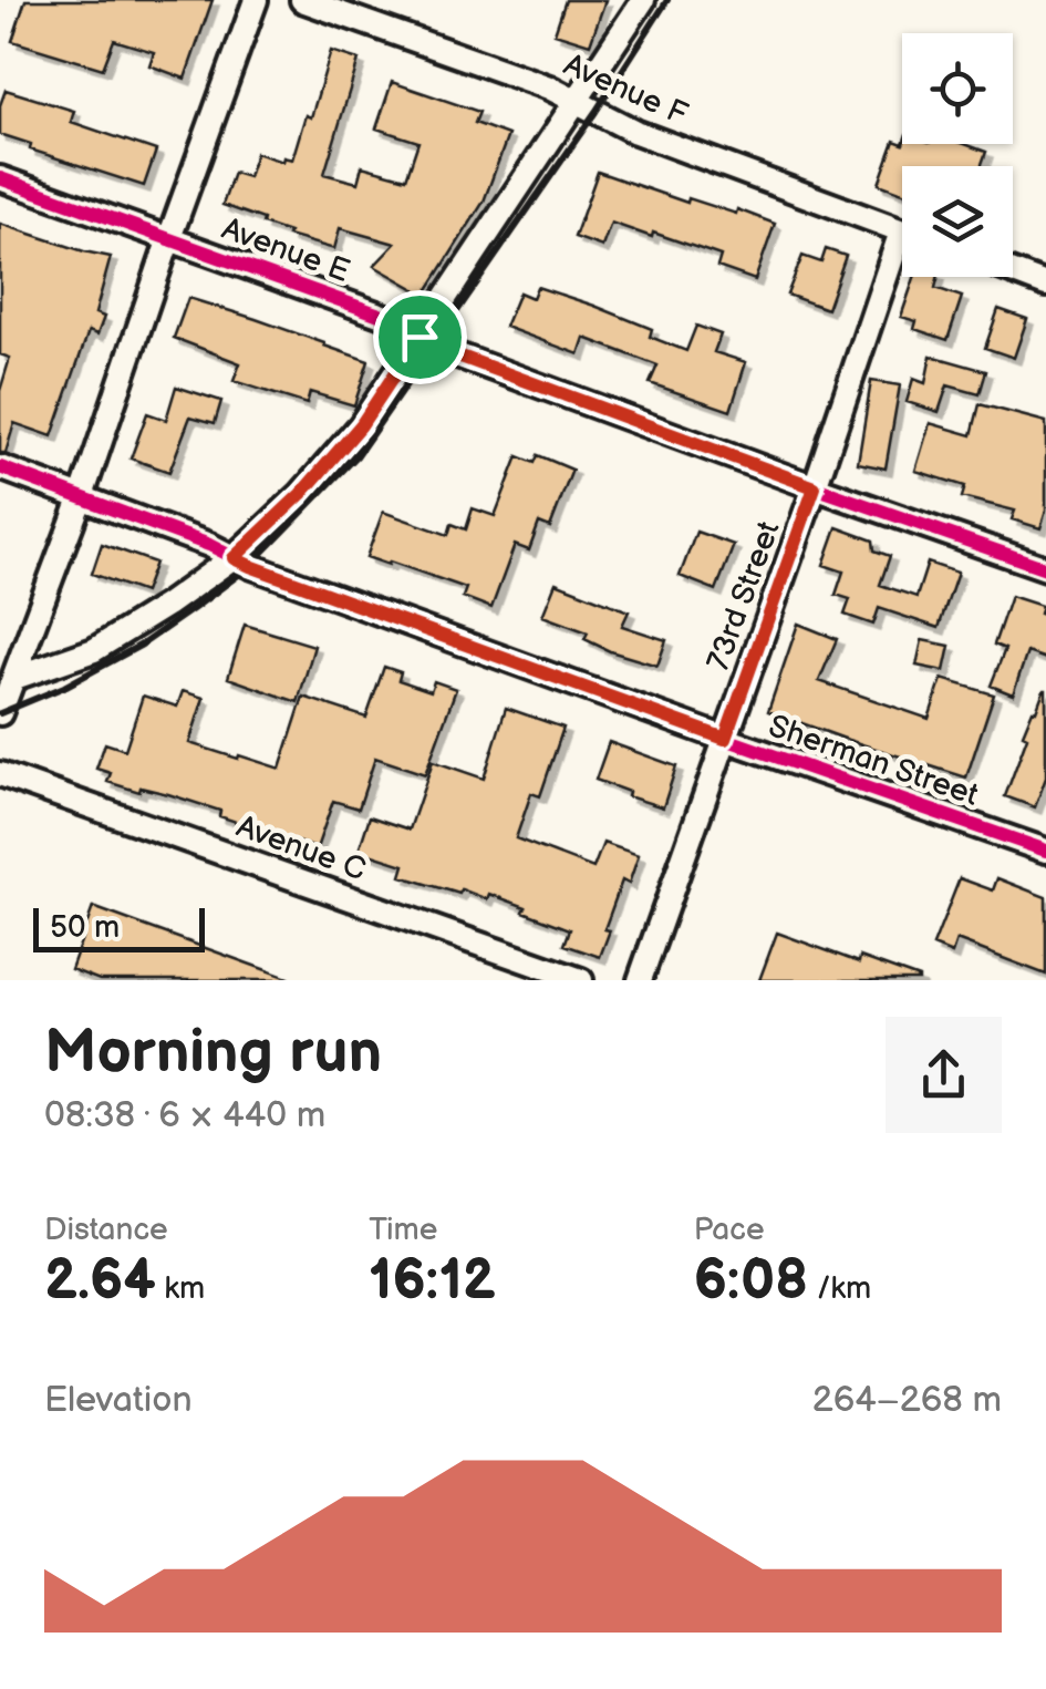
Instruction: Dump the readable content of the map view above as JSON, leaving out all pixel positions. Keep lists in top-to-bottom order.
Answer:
{
  "streets": {
    "street": [
      "Avenue F",
      "Avenue E",
      "73rd Street",
      "Sherman Street",
      "Avenue C"
    ]
  },
  "crossings": [
    ["Avenue E", "73rd Street"],
    ["73rd Street", "Sherman Street"]
  ],
  "scale_bar": "50 m",
  "page": {
    "scale": "50 m",
    "heading": ["Morning run", "08:38 · 6 × 440 m"],
    "stats": [
      ["Distance", "2.64 km"],
      ["Time", "16:12"],
      ["Pace", "6:08 /km"]
    ],
    "chart": ["Elevation", "264–268 m"]
  }
}
